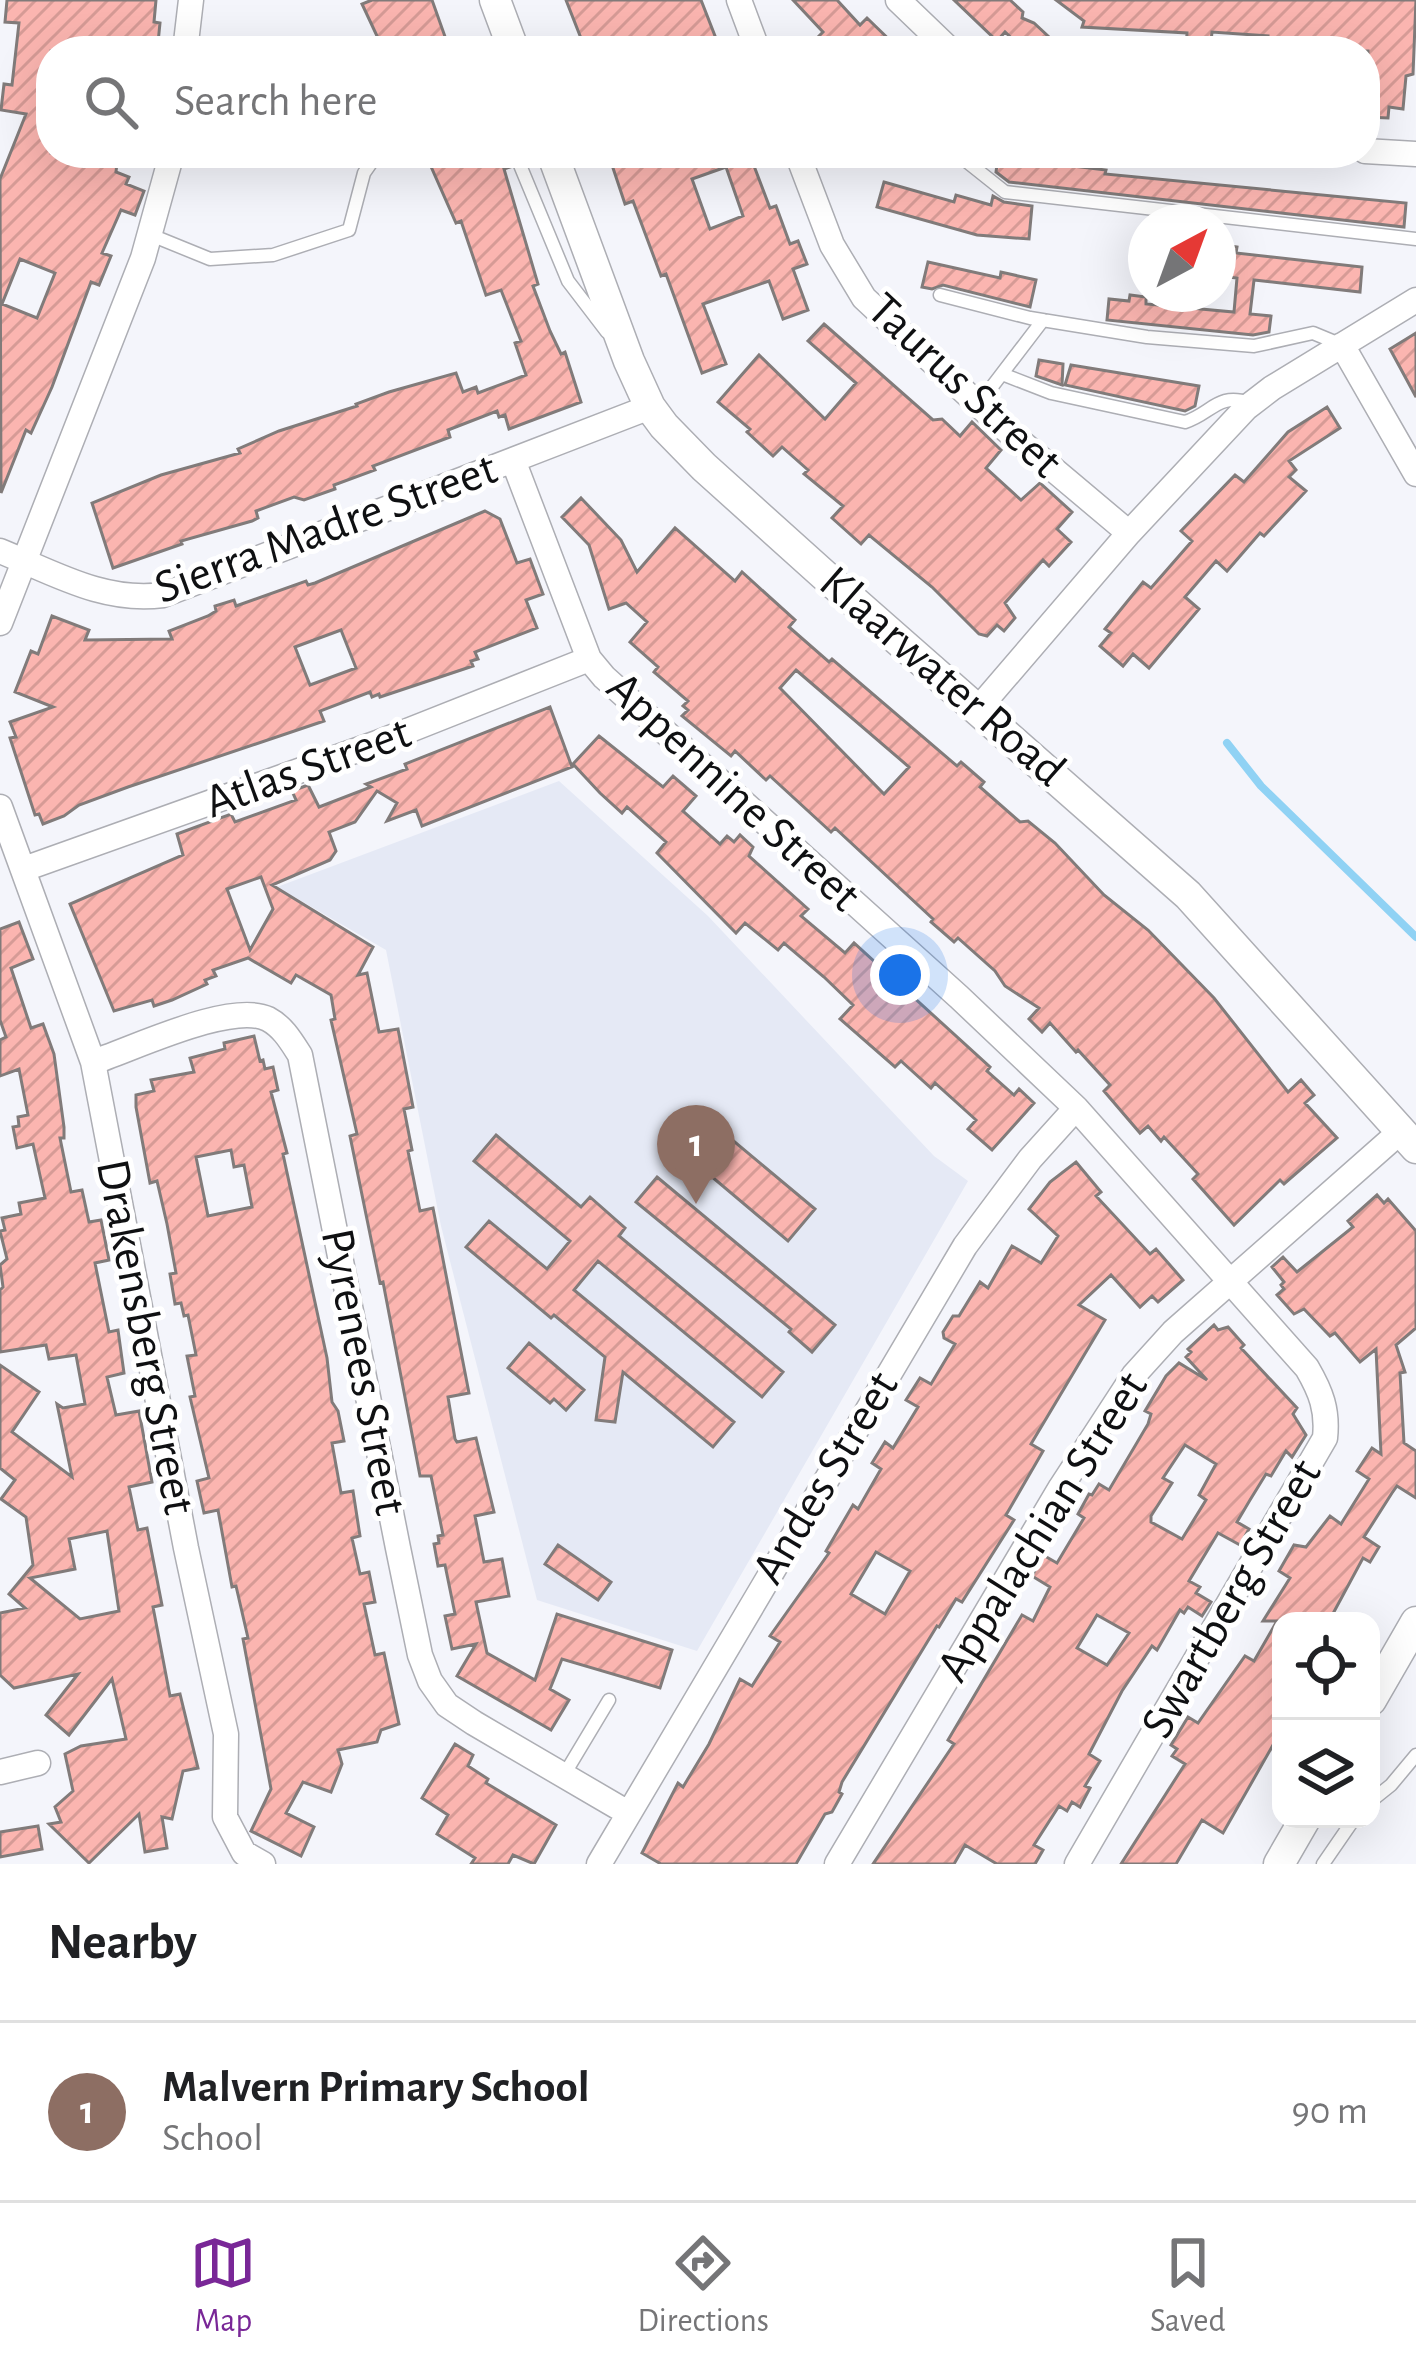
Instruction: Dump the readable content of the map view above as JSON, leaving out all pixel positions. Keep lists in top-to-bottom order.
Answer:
{
  "streets": {
    "street": [
      "Taurus Street",
      "Sierra Madre Street",
      "Klaarwater Road",
      "Atlas Street",
      "Appennine Street",
      "Drakensberg Street",
      "Pyrenees Street",
      "Andes Street",
      "Appalachian Street",
      "Swartberg Street"
    ]
  },
  "crossings": [
    ["Sierra Madre Street", "Klaarwater Road"],
    ["Sierra Madre Street", "Appennine Street"],
    ["Klaarwater Road", "Appalachian Street"],
    ["Atlas Street", "Appennine Street"],
    ["Atlas Street", "Drakensberg Street"],
    ["Appennine Street", "Andes Street"],
    ["Appennine Street", "Appalachian Street"],
    ["Appennine Street", "Swartberg Street"],
    ["Drakensberg Street", "Pyrenees Street"],
    ["Pyrenees Street", "Andes Street"],
    ["Appalachian Street", "Swartberg Street"]
  ],
  "north": "top right",
  "page": {
    "search": "Search here",
    "pins": "1",
    "heading": "Nearby",
    "list": [
      {
        "mark": "1",
        "name": "Malvern Primary School",
        "note": "School",
        "value": "90 m"
      }
    ],
    "nav": ["Map", "Directions", "Saved"]
  }
}
